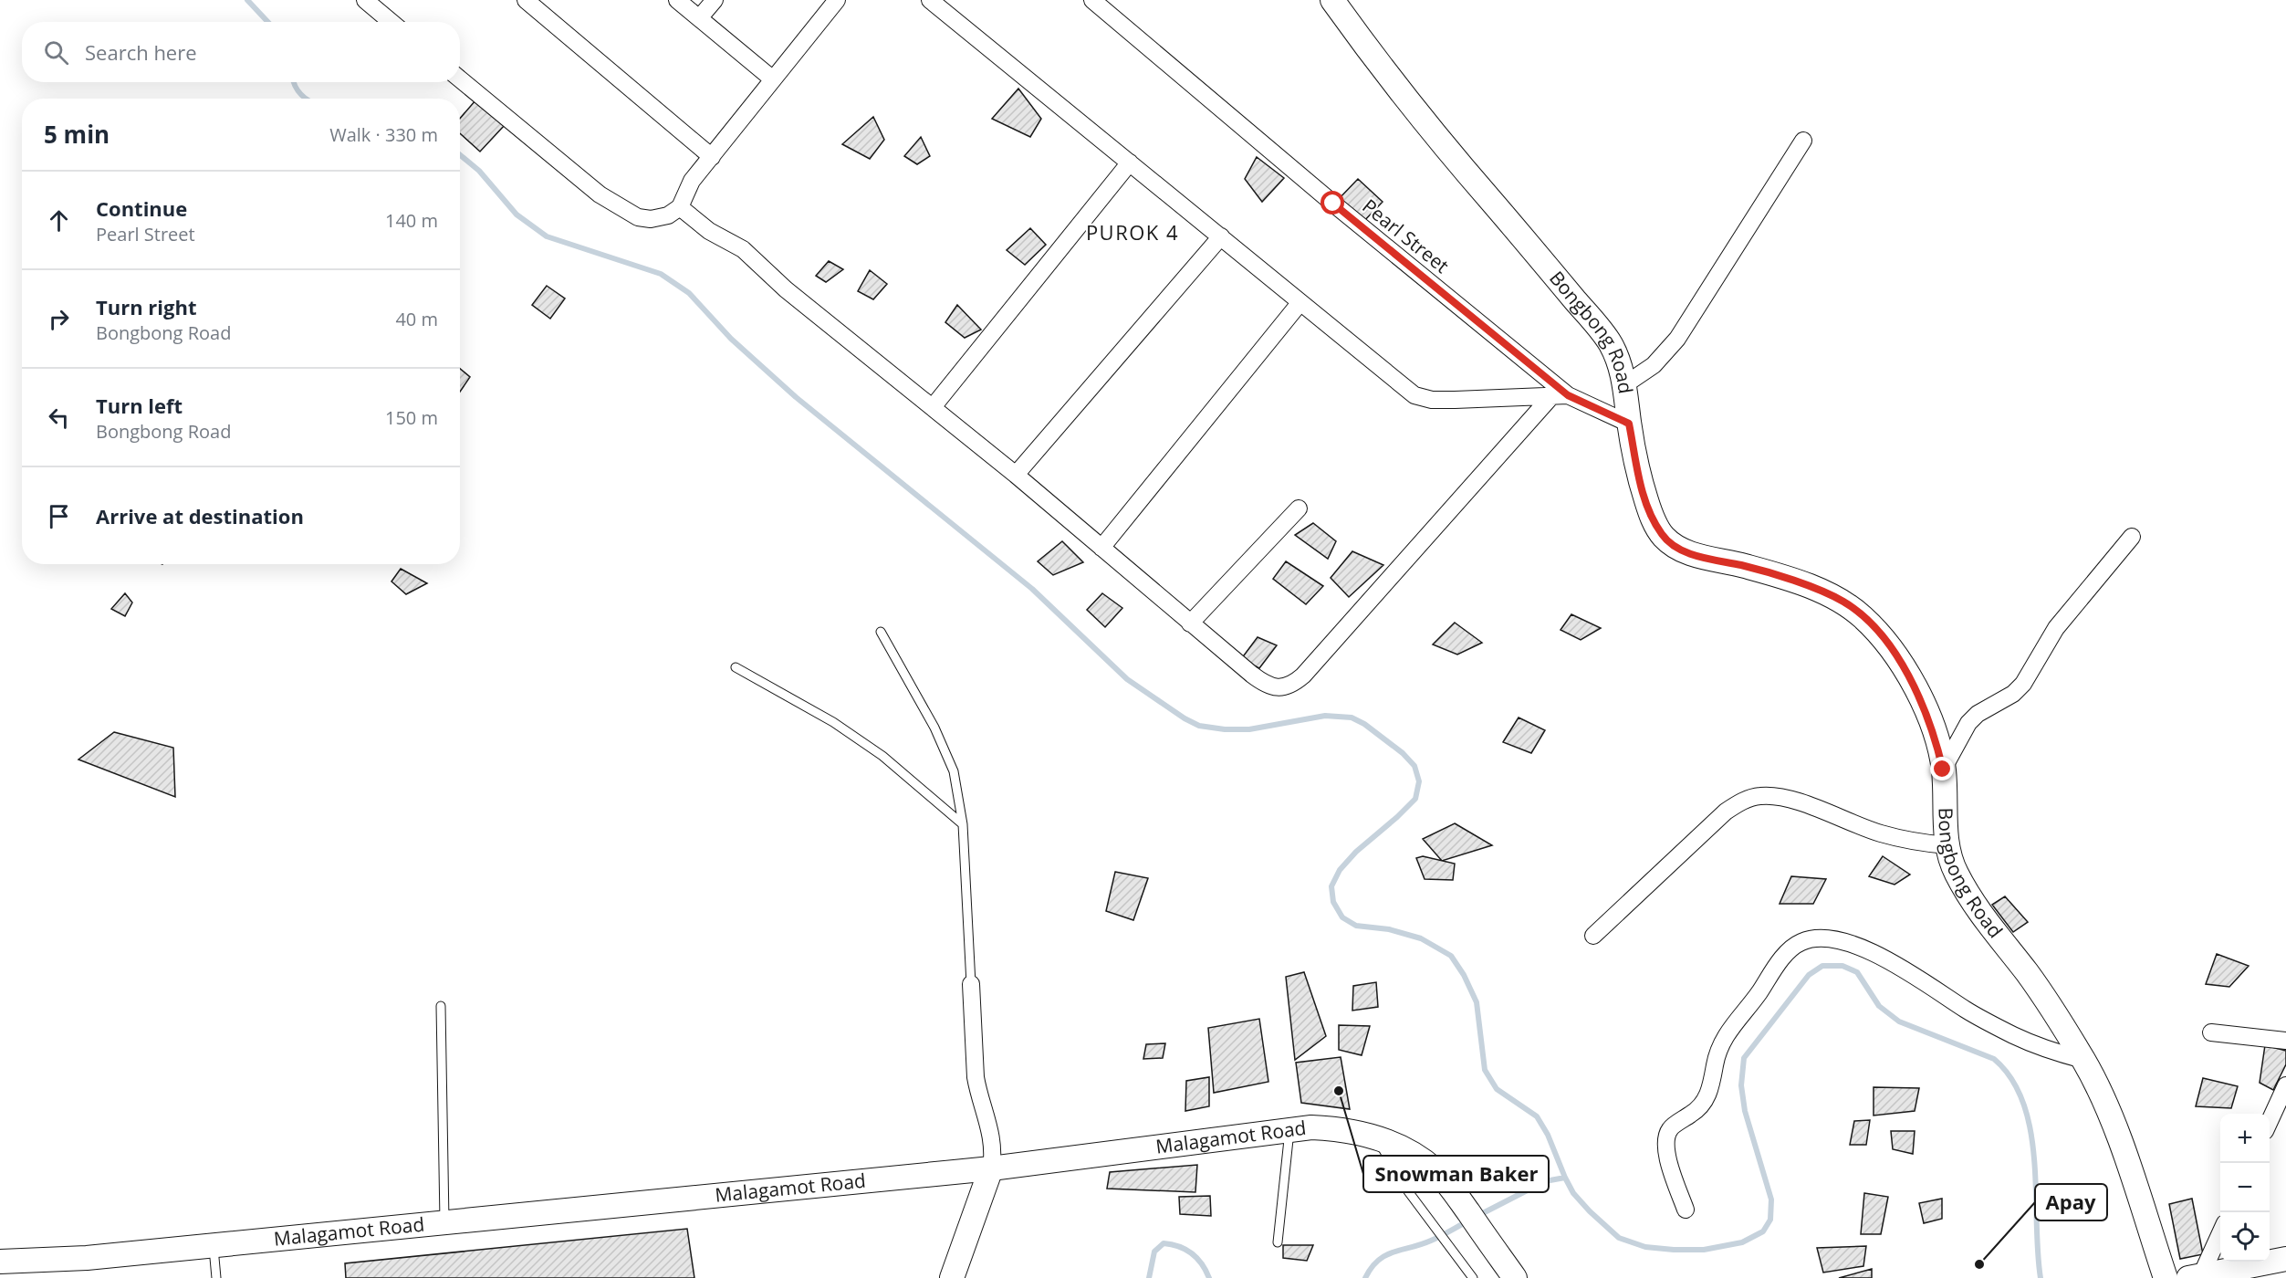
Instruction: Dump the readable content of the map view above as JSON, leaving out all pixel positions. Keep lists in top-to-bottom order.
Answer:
{
  "streets": {
    "street": ["Pearl Street", "Bongbong Road", "Malagamot Road"]
  },
  "crossings": [
    ["Pearl Street", "Bongbong Road"]
  ],
  "districts": ["PUROK 4"],
  "places": ["Snowman Baker", "Apay"],
  "page": {
    "search": "Search here",
    "heading": ["5 min", "Walk · 330 m"],
    "list": [
      ["Continue", "Pearl Street", "140 m"],
      ["Turn right", "Bongbong Road", "40 m"],
      ["Turn left", "Bongbong Road", "150 m"],
      "Arrive at destination"
    ],
    "map_buttons": ["+", "−"]
  }
}
